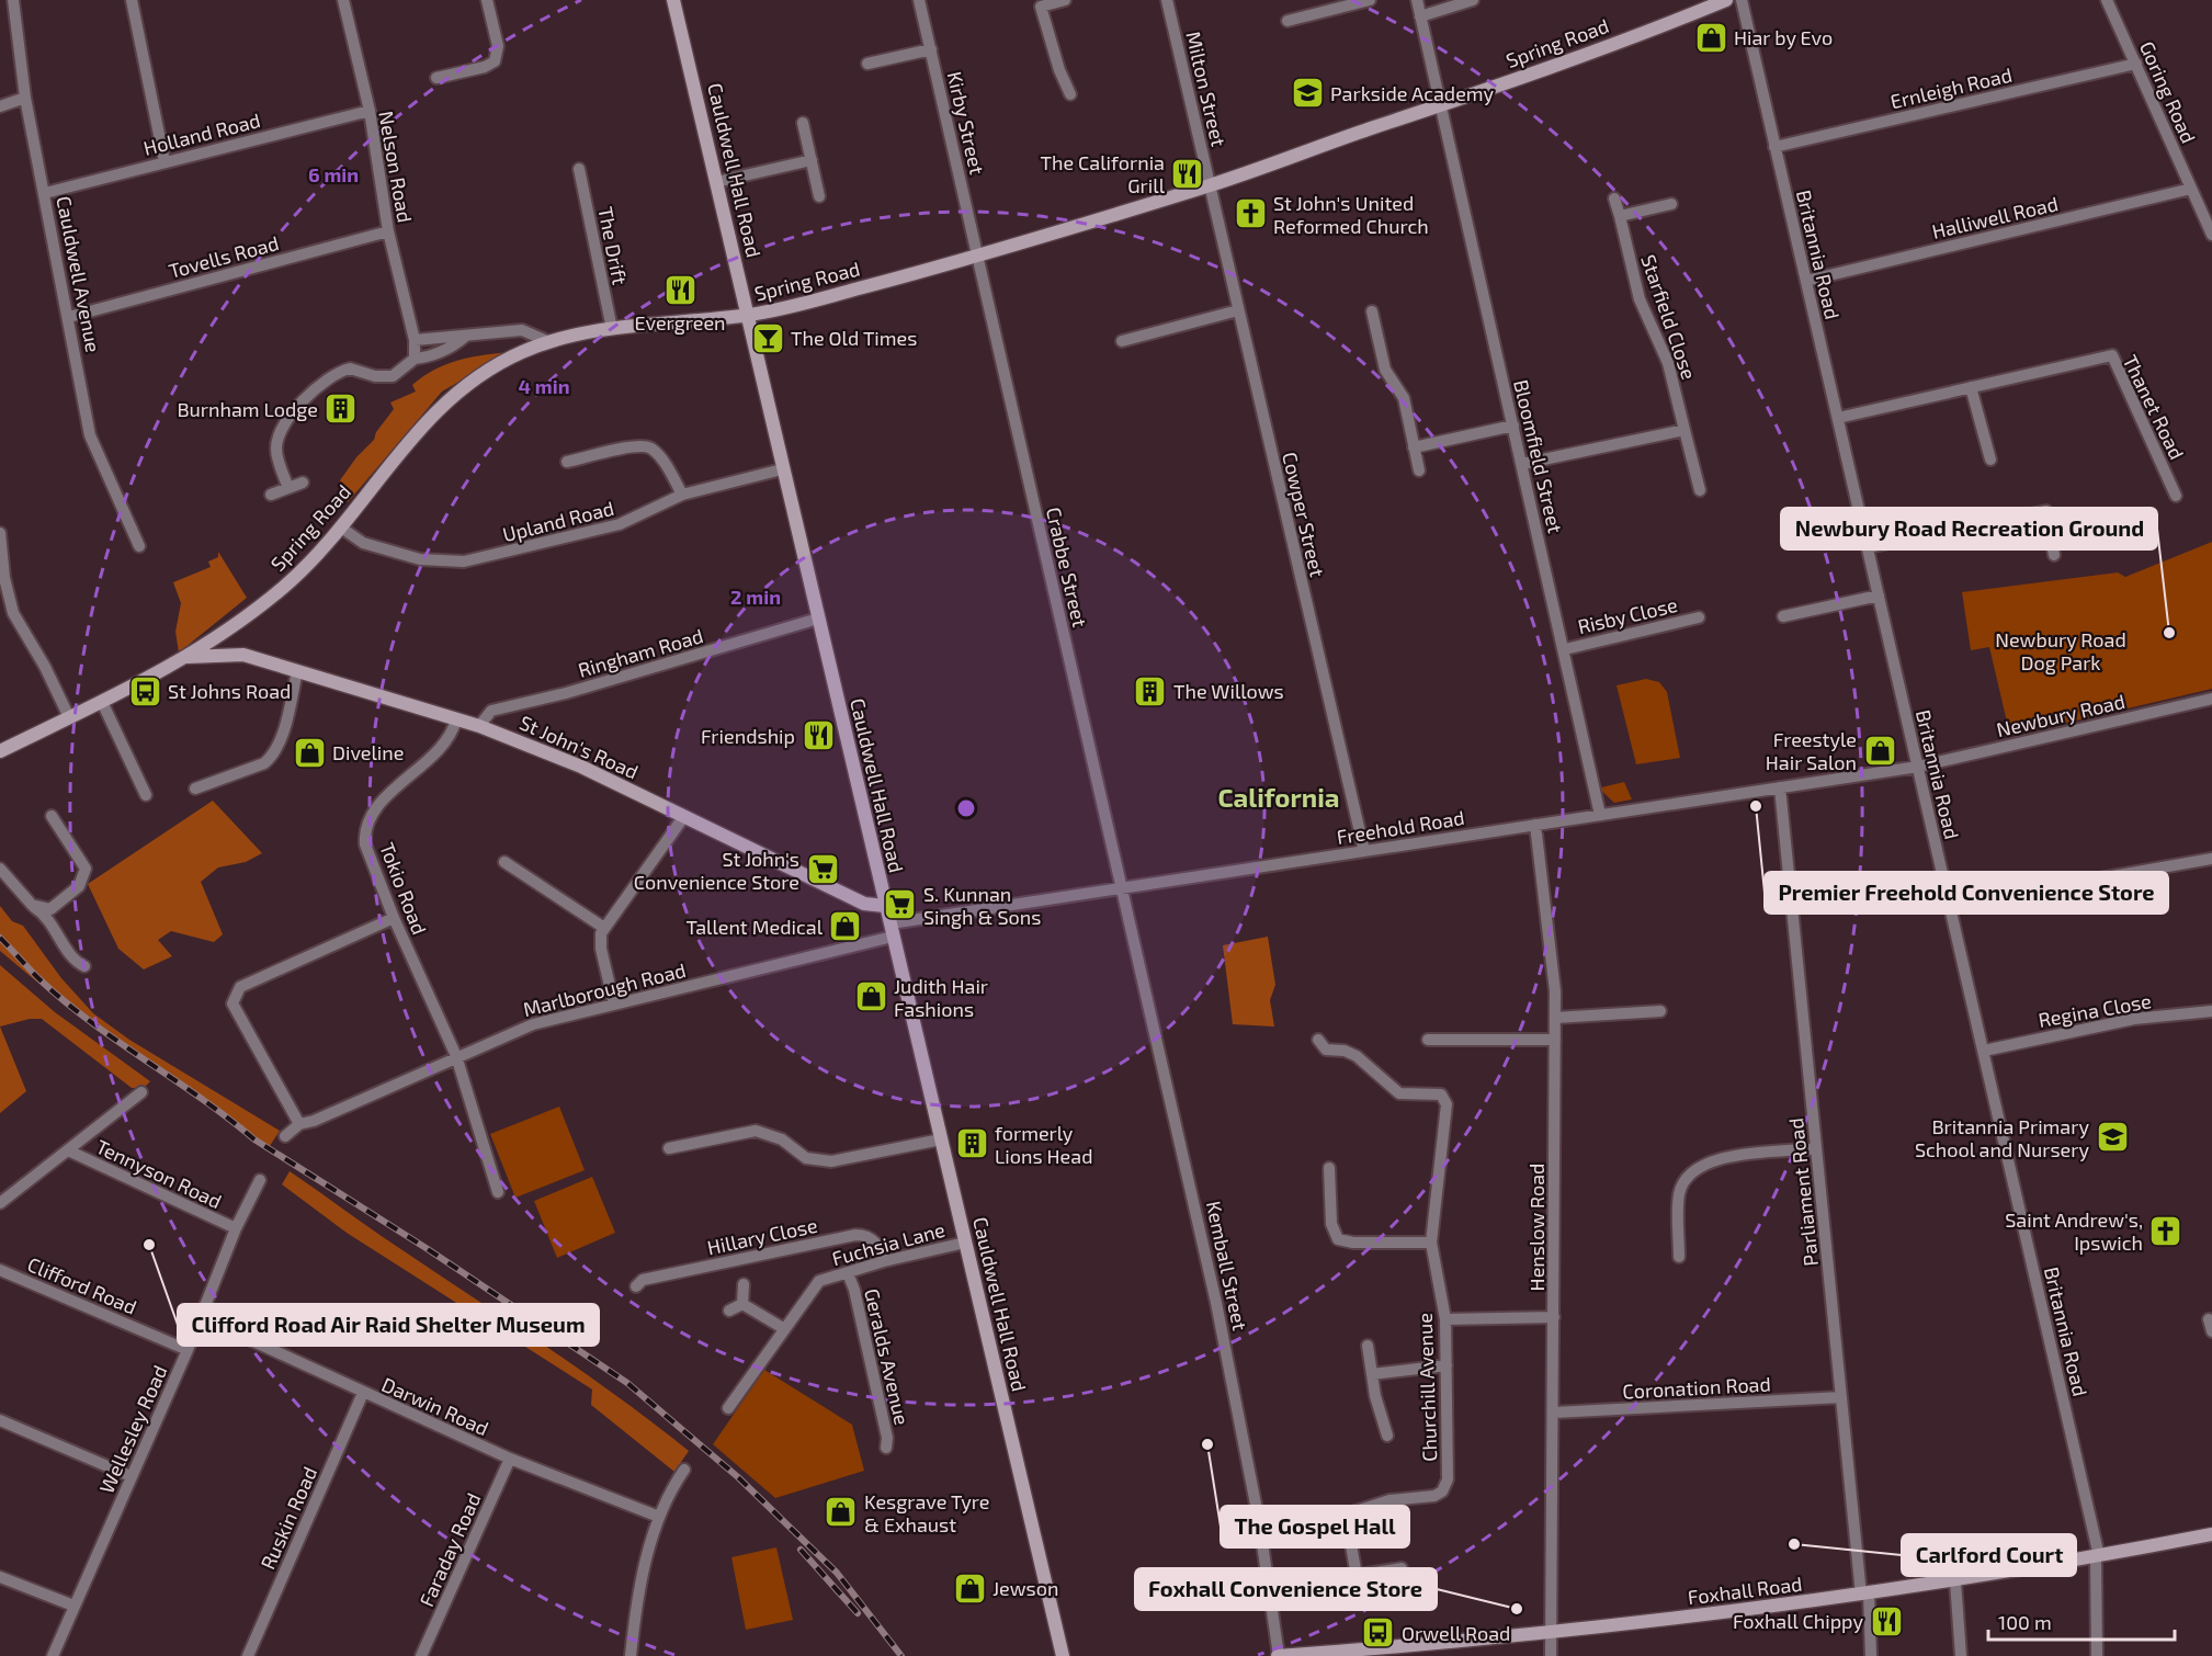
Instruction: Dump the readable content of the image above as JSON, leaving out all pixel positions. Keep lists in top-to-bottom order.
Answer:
{
  "streets": {
    "street": [
      "Spring Road",
      "Ernleigh Road",
      "Milton Street",
      "Goring Road",
      "Kirby Street",
      "Holland Road",
      "Nelson Road",
      "Cauldwell Hall Road",
      "Halliwell Road",
      "The Drift",
      "Britannia Road",
      "Tovells Road",
      "Cauldwell Avenue",
      "Starfield Close",
      "Thanet Road",
      "Bloomfield Street",
      "Cowper Street",
      "Upland Road",
      "Crabbe Street",
      "Risby Close",
      "Ringham Road",
      "Newbury Road",
      "St John's Road",
      "Freehold Road",
      "Tokio Road",
      "Marlborough Road",
      "Regina Close",
      "Tennyson Road",
      "Parliament Road",
      "Henslow Road",
      "Hillary Close",
      "Fuchsia Lane",
      "Kemball Street",
      "Clifford Road",
      "Geralds Avenue",
      "Churchill Avenue",
      "Coronation Road",
      "Darwin Road",
      "Wellesley Road",
      "Ruskin Road",
      "Faraday Road",
      "Foxhall Road"
    ]
  },
  "crossings": [
    ["Spring Road", "Milton Street"],
    ["Spring Road", "Kirby Street"],
    ["Spring Road", "Cauldwell Hall Road"],
    ["Spring Road", "The Drift"],
    ["Spring Road", "Bloomfield Street"],
    ["Spring Road", "Cowper Street"],
    ["Spring Road", "Upland Road"],
    ["Spring Road", "Crabbe Street"],
    ["Spring Road", "St John's Road"],
    ["Ernleigh Road", "Goring Road"],
    ["Ernleigh Road", "Britannia Road"],
    ["Milton Street", "Cowper Street"],
    ["Goring Road", "Halliwell Road"],
    ["Kirby Street", "Crabbe Street"],
    ["Holland Road", "Nelson Road"],
    ["Holland Road", "Cauldwell Avenue"],
    ["Nelson Road", "Tovells Road"],
    ["Cauldwell Hall Road", "Upland Road"],
    ["Cauldwell Hall Road", "Ringham Road"],
    ["Cauldwell Hall Road", "St John's Road"],
    ["Cauldwell Hall Road", "Freehold Road"],
    ["Cauldwell Hall Road", "Marlborough Road"],
    ["Cauldwell Hall Road", "Fuchsia Lane"],
    ["Halliwell Road", "Britannia Road"],
    ["Britannia Road", "Thanet Road"],
    ["Britannia Road", "Newbury Road"],
    ["Britannia Road", "Freehold Road"],
    ["Britannia Road", "Regina Close"],
    ["Britannia Road", "Foxhall Road"],
    ["Tovells Road", "Cauldwell Avenue"],
    ["Bloomfield Street", "Risby Close"],
    ["Bloomfield Street", "Freehold Road"],
    ["Cowper Street", "Freehold Road"],
    ["Crabbe Street", "Freehold Road"],
    ["Crabbe Street", "Kemball Street"],
    ["Ringham Road", "St John's Road"],
    ["Newbury Road", "Freehold Road"],
    ["St John's Road", "Tokio Road"],
    ["Freehold Road", "Marlborough Road"],
    ["Freehold Road", "Parliament Road"],
    ["Freehold Road", "Henslow Road"],
    ["Freehold Road", "Kemball Street"],
    ["Tokio Road", "Marlborough Road"],
    ["Tennyson Road", "Wellesley Road"],
    ["Parliament Road", "Coronation Road"],
    ["Parliament Road", "Foxhall Road"],
    ["Henslow Road", "Coronation Road"],
    ["Henslow Road", "Foxhall Road"],
    ["Hillary Close", "Fuchsia Lane"],
    ["Fuchsia Lane", "Geralds Avenue"],
    ["Kemball Street", "Churchill Avenue"],
    ["Kemball Street", "Foxhall Road"],
    ["Clifford Road", "Wellesley Road"],
    ["Darwin Road", "Wellesley Road"],
    ["Darwin Road", "Ruskin Road"],
    ["Darwin Road", "Faraday Road"]
  ],
  "districts": ["California"],
  "parks": ["Newbury Road Dog Park"],
  "places": {
    "shop": [
      "Hiar by Evo",
      "Freestyle Hair Salon",
      "Diveline",
      "Tallent Medical",
      "Judith Hair Fashions",
      "Kesgrave Tyre & Exhaust",
      "Jewson"
    ],
    "school or university": ["Parkside Academy", "Britannia Primary School and Nursery"],
    "restaurant": [
      "The California Grill",
      "Evergreen",
      "Friendship",
      "Foxhall Chippy"
    ],
    "church": ["St John's United Reformed Church", "Saint Andrew's, Ipswich"],
    "bar": ["The Old Times"],
    "building": ["Burnham Lodge", "The Willows", "formerly Lions Head"],
    "other": [
      "Newbury Road Recreation Ground",
      "Premier Freehold Convenience Store",
      "Clifford Road Air Raid Shelter Museum",
      "The Gospel Hall",
      "Carlford Court",
      "Foxhall Convenience Store"
    ],
    "bus stop": ["St Johns Road", "Orwell Road"],
    "supermarket": ["St John's Convenience Store", "S. Kunnan Singh & Sons"]
  },
  "scale_bar": "100 m",
  "rings": ["6 min", "4 min", "2 min"]
}
